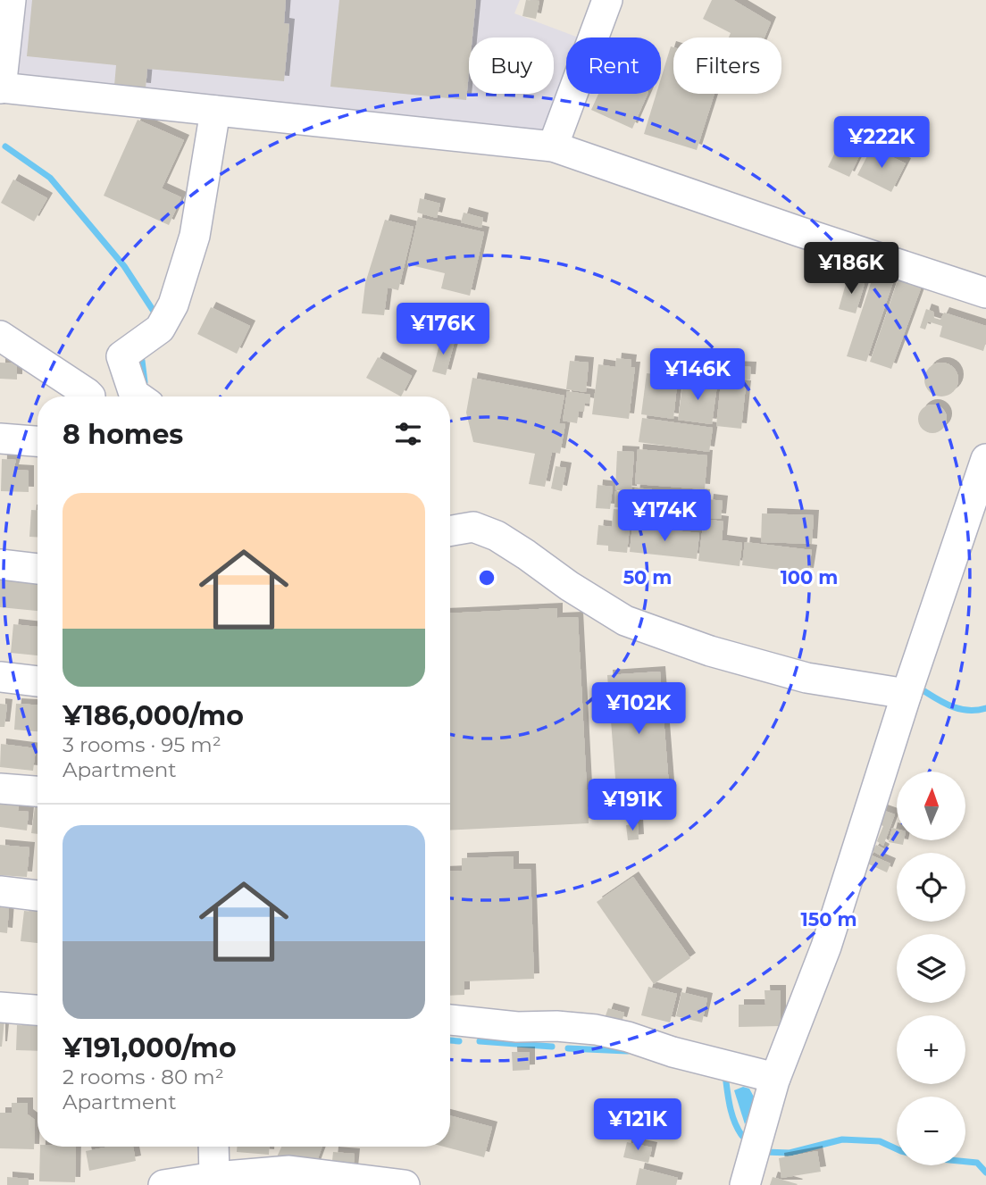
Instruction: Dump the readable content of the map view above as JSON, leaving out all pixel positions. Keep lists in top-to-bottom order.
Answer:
{
  "north": "top",
  "page": {
    "chip": ["Buy", "Rent", "Filters"],
    "price": [
      "¥222K",
      "¥186K",
      "¥176K",
      "¥146K",
      "¥174K",
      "¥102K",
      "¥191K",
      "¥121K"
    ],
    "heading": "8 homes",
    "list": [
      {
        "name": "¥186,000/mo",
        "note": "3 rooms · 95 m² · Apartment"
      },
      {
        "name": "¥191,000/mo",
        "note": "2 rooms · 80 m² · Apartment"
      }
    ],
    "map_buttons": ["+", "−"]
  },
  "rings": ["50 m", "100 m", "150 m"]
}
